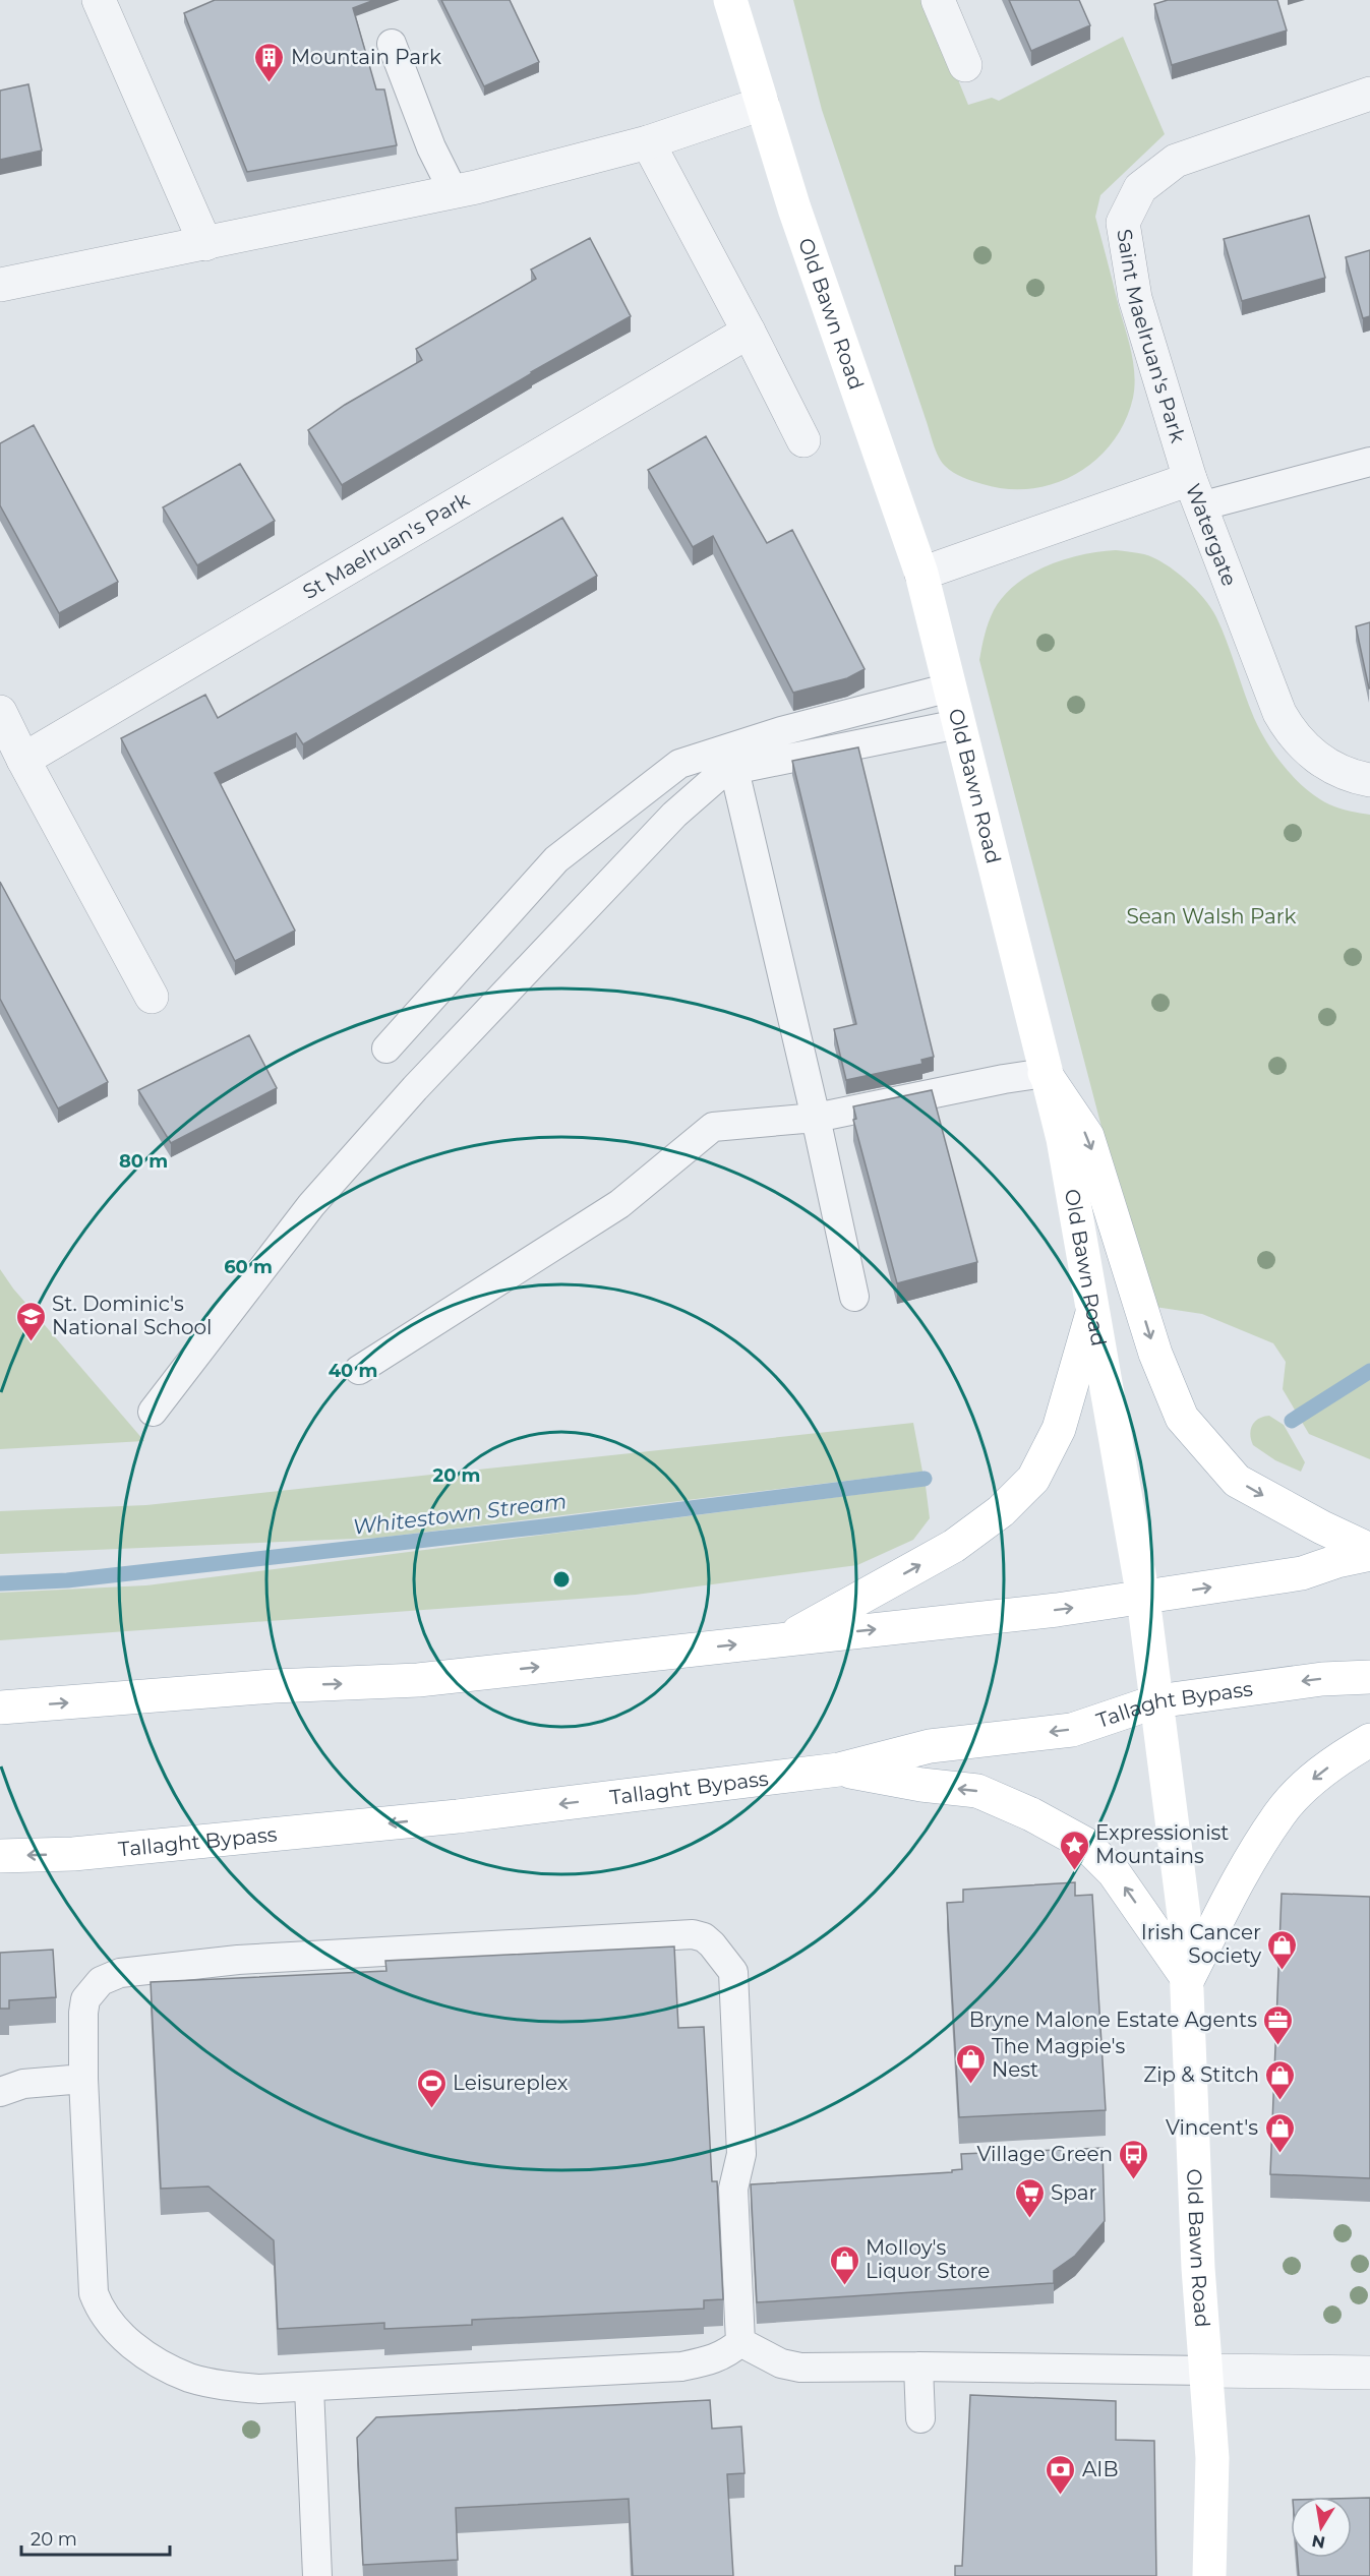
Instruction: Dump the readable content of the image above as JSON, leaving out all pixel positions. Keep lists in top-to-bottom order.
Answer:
{
  "streets": {
    "main road": ["Old Bawn Road", "Tallaght Bypass"],
    "street": ["Saint Maelruan's Park", "Watergate", "St Maelruan's Park"]
  },
  "crossings": [
    ["Old Bawn Road", "Watergate"],
    ["Old Bawn Road", "Tallaght Bypass"],
    ["Saint Maelruan's Park", "Watergate"]
  ],
  "water": ["Whitestown Stream"],
  "parks": ["Sean Walsh Park"],
  "places": {
    "building": ["Mountain Park"],
    "school or university": ["St. Dominic's National School"],
    "place": ["Expressionist Mountains"],
    "shop": [
      "Irish Cancer Society",
      "The Magpie's Nest",
      "Zip & Stitch",
      "Vincent's",
      "Molloy's Liquor Store"
    ],
    "office": ["Bryne Malone Estate Agents"],
    "sports": ["Leisureplex"],
    "bus stop": ["Village Green"],
    "supermarket": ["Spar"],
    "bank": ["AIB"]
  },
  "scale_bar": "20 m",
  "north": "bottom",
  "rings": [
    "80 m",
    "60 m",
    "40 m",
    "20 m"
  ]
}
